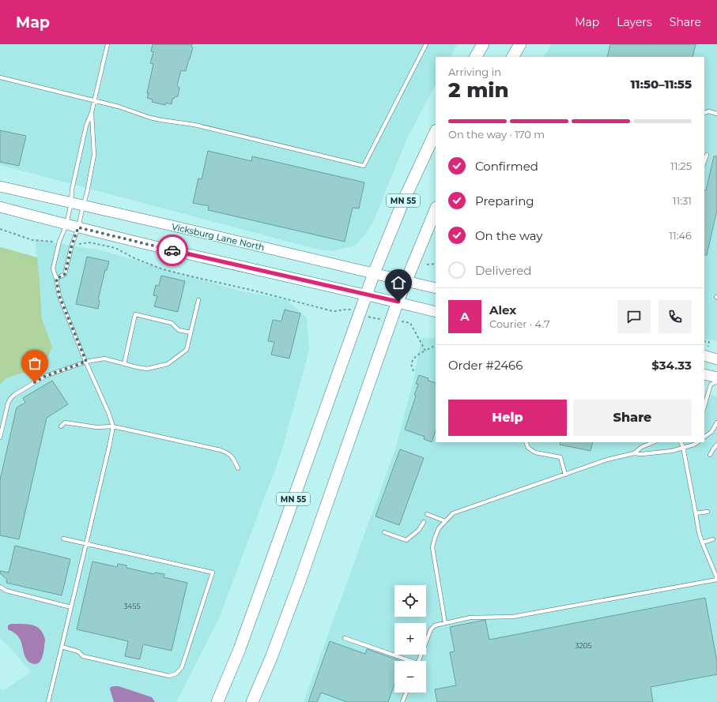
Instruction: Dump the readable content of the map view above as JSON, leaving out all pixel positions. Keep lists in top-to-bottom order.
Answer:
{
  "streets": {
    "main road": ["MN 55", "Vicksburg Lane North"]
  },
  "crossings": [
    ["MN 55", "Vicksburg Lane North"]
  ],
  "house_numbers": ["3455", "3205"],
  "page": {
    "header": "Map",
    "nav": ["Map", "Layers", "Share"],
    "heading": ["2 min", "Arriving in", "11:50–11:55"],
    "panel": [
      "Alex",
      "Courier · 4.7",
      "Order #2466",
      "$34.33"
    ],
    "bar": "On the way · 170 m",
    "list": [
      ["Confirmed", "11:25"],
      ["Preparing", "11:31"],
      ["On the way", "11:46"],
      "Delivered"
    ],
    "round": "A",
    "buttons": ["Help", "Share"],
    "map_buttons": ["+", "−"]
  }
}
